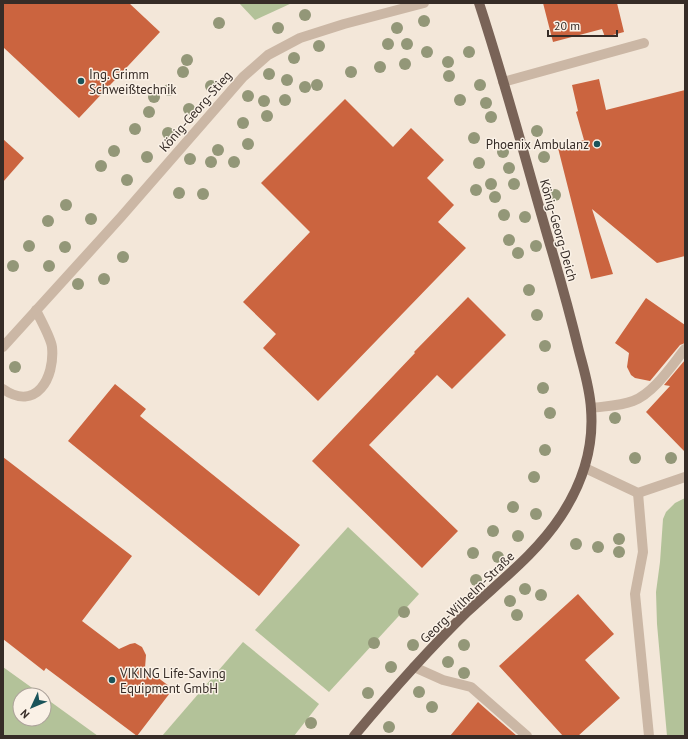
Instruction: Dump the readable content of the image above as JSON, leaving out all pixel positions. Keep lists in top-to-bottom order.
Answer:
{
  "streets": {
    "main road": ["König-Georg-Deich", "Georg-Wilhelm-Straße"],
    "street": ["König-Georg-Stieg"]
  },
  "crossings": [
    ["König-Georg-Deich", "Georg-Wilhelm-Straße"]
  ],
  "places": ["Ing. Grimm Schweißtechnik", "Phoenix Ambulanz", "VIKING Life-Saving Equipment GmbH"],
  "scale_bar": "20 m",
  "north": "bottom left"
}
